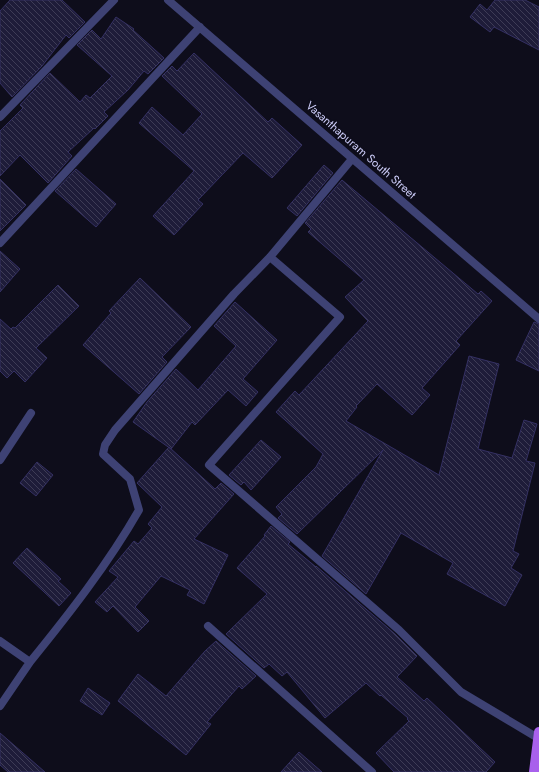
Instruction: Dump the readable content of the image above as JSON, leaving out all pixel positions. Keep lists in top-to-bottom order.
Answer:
{
  "streets": {
    "street": ["Vasanthapuram South Street"]
  }
}
